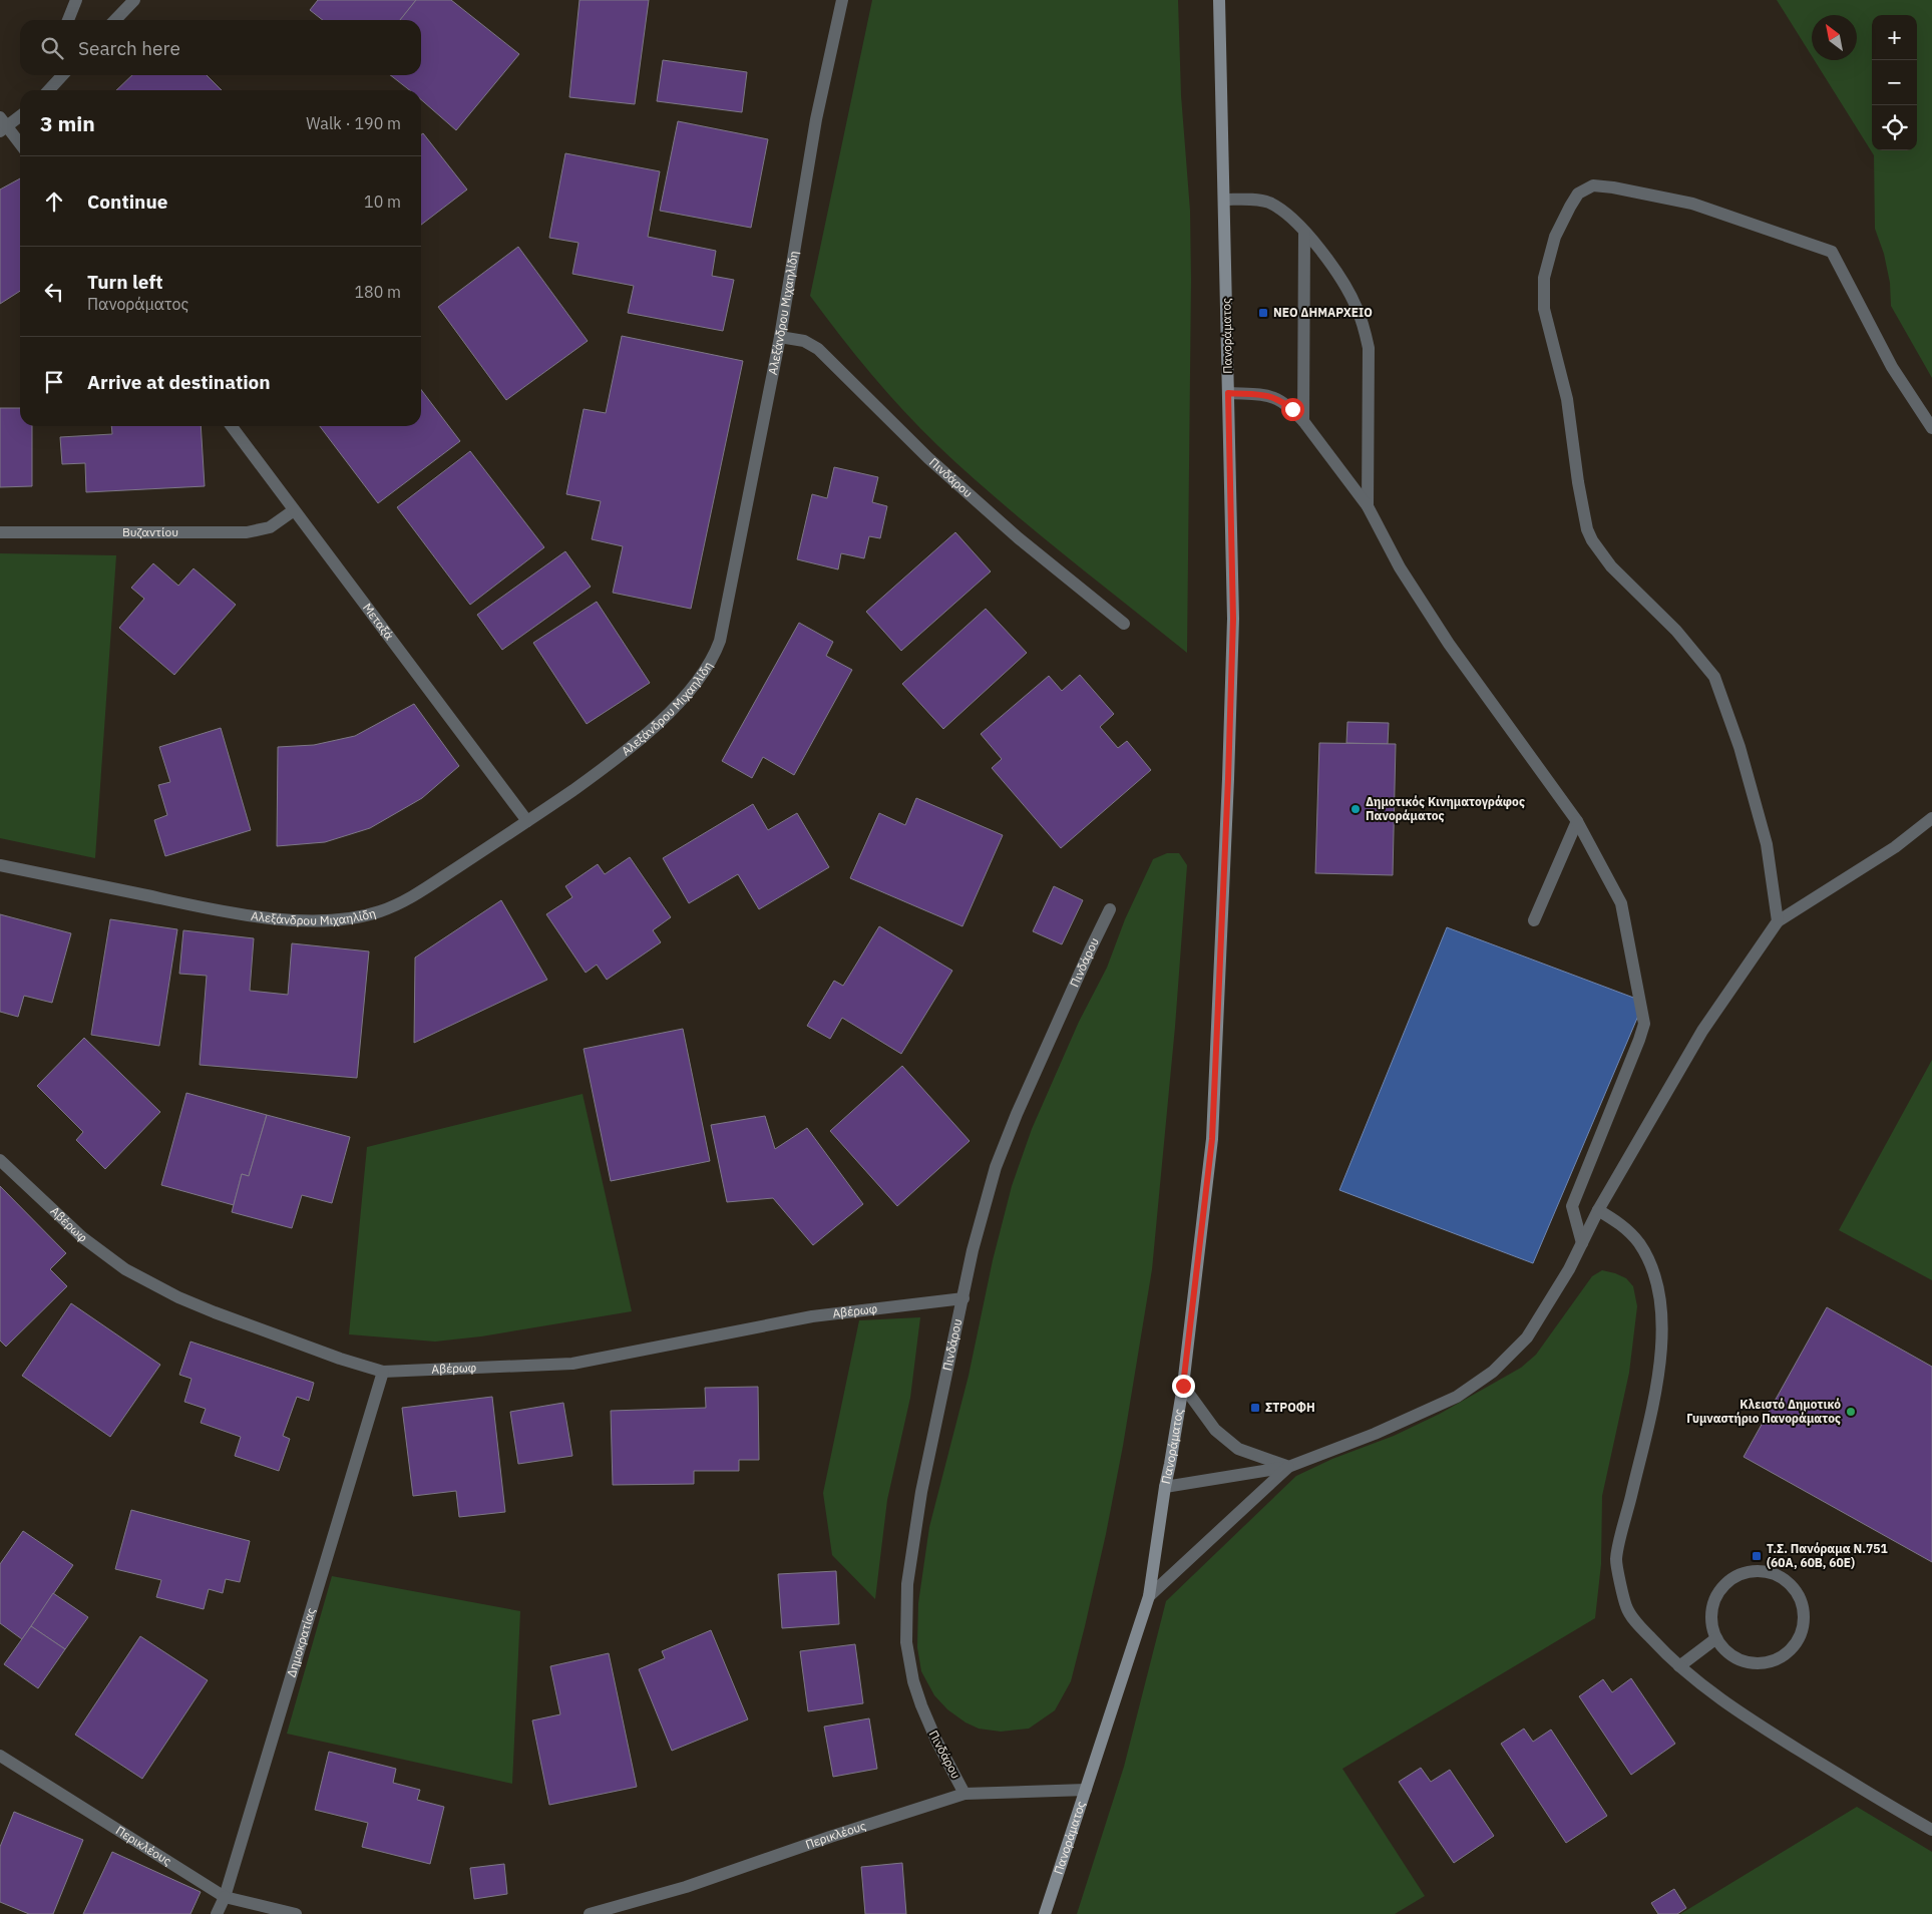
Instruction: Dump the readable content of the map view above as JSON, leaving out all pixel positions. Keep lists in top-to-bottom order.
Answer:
{
  "streets": {
    "main road": ["Πανοράματος"],
    "street": [
      "Aλεξάνδρου Mιχαηλίδη",
      "Πινδάρου",
      "Βυζαντίου",
      "Μεταξά",
      "Αβέρωφ",
      "Δημοκρατίας",
      "Περικλέους"
    ]
  },
  "crossings": [
    ["Aλεξάνδρου Mιχαηλίδη", "Πινδάρου"],
    ["Aλεξάνδρου Mιχαηλίδη", "Μεταξά"],
    ["Πανοράματος", "Περικλέους"],
    ["Πινδάρου", "Αβέρωφ"],
    ["Πινδάρου", "Περικλέους"],
    ["Βυζαντίου", "Μεταξά"],
    ["Αβέρωφ", "Δημοκρατίας"],
    ["Δημοκρατίας", "Περικλέους"]
  ],
  "places": {
    "transit": ["ΝΕΟ ΔΗΜΑΡΧΕΙΟ", "ΣΤΡΟΦΗ", "Τ.Σ. Πανόραμα Ν.751 (60A, 60B, 60E)"],
    "other": ["Δημοτικός Κινηματογράφος Πανοράματος", "Κλειστό Δημοτικό Γυμναστήριο Πανοράματος"]
  },
  "north": "top left",
  "page": {
    "map_buttons": ["+", "−"],
    "search": "Search here",
    "heading": ["3 min", "Walk · 190 m"],
    "list": [
      ["Continue", "10 m"],
      ["Turn left", "Πανοράματος", "180 m"],
      "Arrive at destination"
    ]
  }
}
